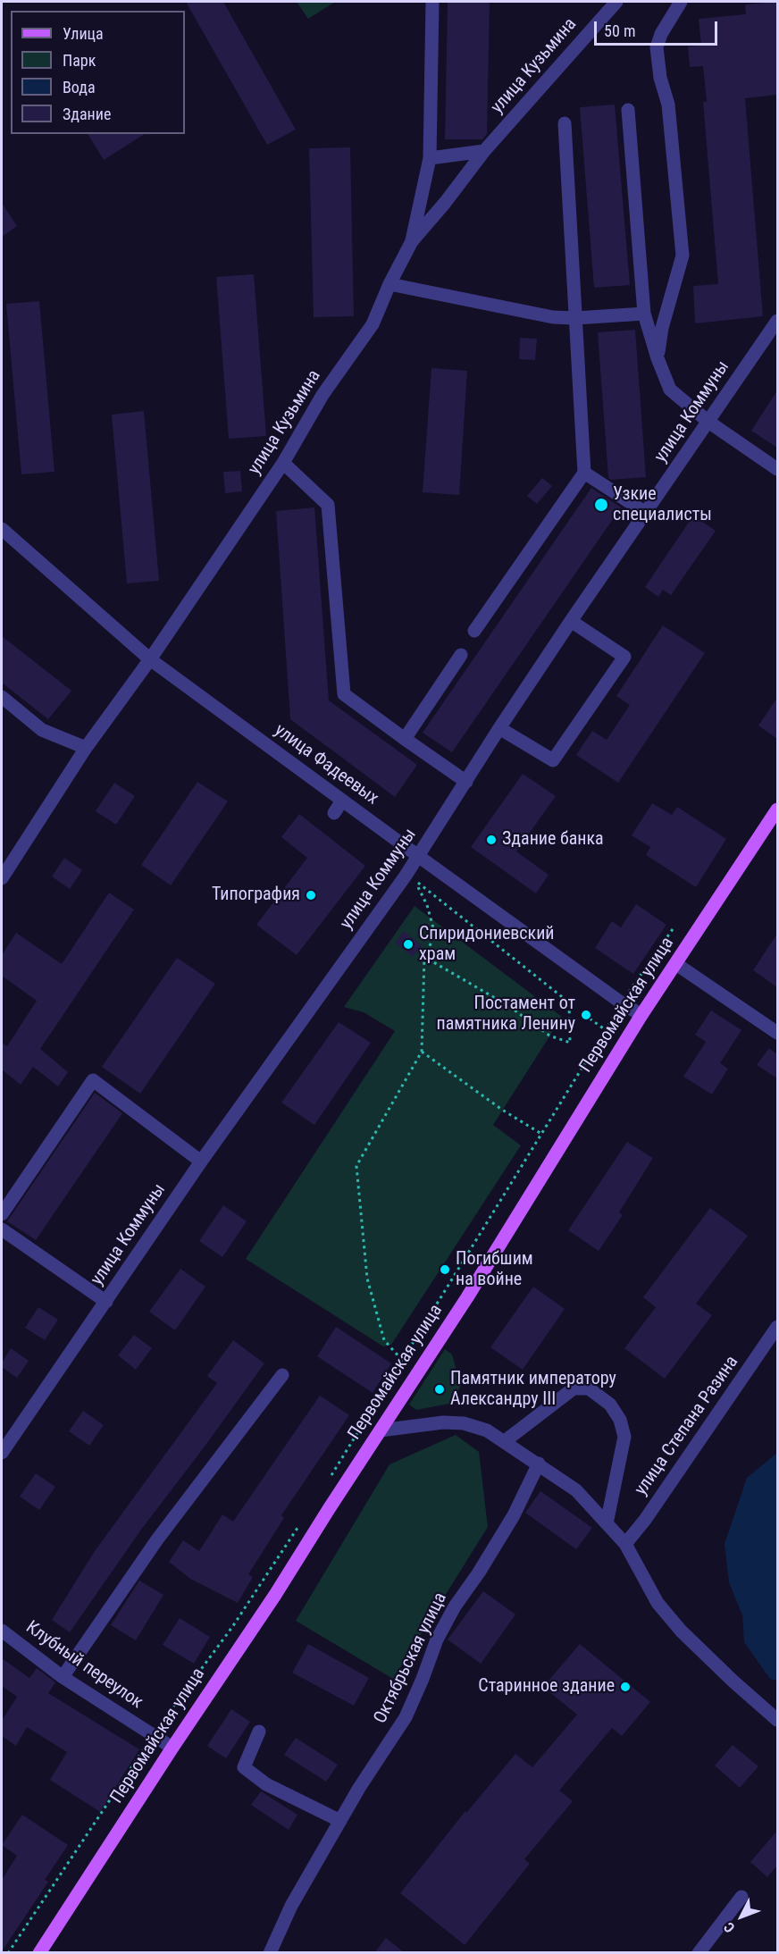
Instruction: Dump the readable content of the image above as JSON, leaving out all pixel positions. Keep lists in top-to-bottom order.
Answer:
{
  "streets": {
    "main road": ["Первомайская улица"],
    "street": [
      "улица Кузьмина",
      "улица Коммуны",
      "улица Фадеевых",
      "улица Степана Разина",
      "Октябрьская улица",
      "Клубный переулок"
    ]
  },
  "crossings": [
    ["улица Кузьмина", "улица Фадеевых"],
    ["улица Коммуны", "улица Фадеевых"],
    ["улица Фадеевых", "Первомайская улица"],
    ["Первомайская улица", "Клубный переулок"]
  ],
  "places": [
    "Узкие специалисты",
    "Здание банка",
    "Типография",
    "Спиридониевский храм",
    "Постамент от памятника Ленину",
    "Погибшим на войне",
    "Памятник императору Александру III",
    "Старинное здание"
  ],
  "legend": [
    "Улица",
    "Парк",
    "Вода",
    "Здание"
  ],
  "scale_bar": "50 m",
  "north": "bottom left"
}
